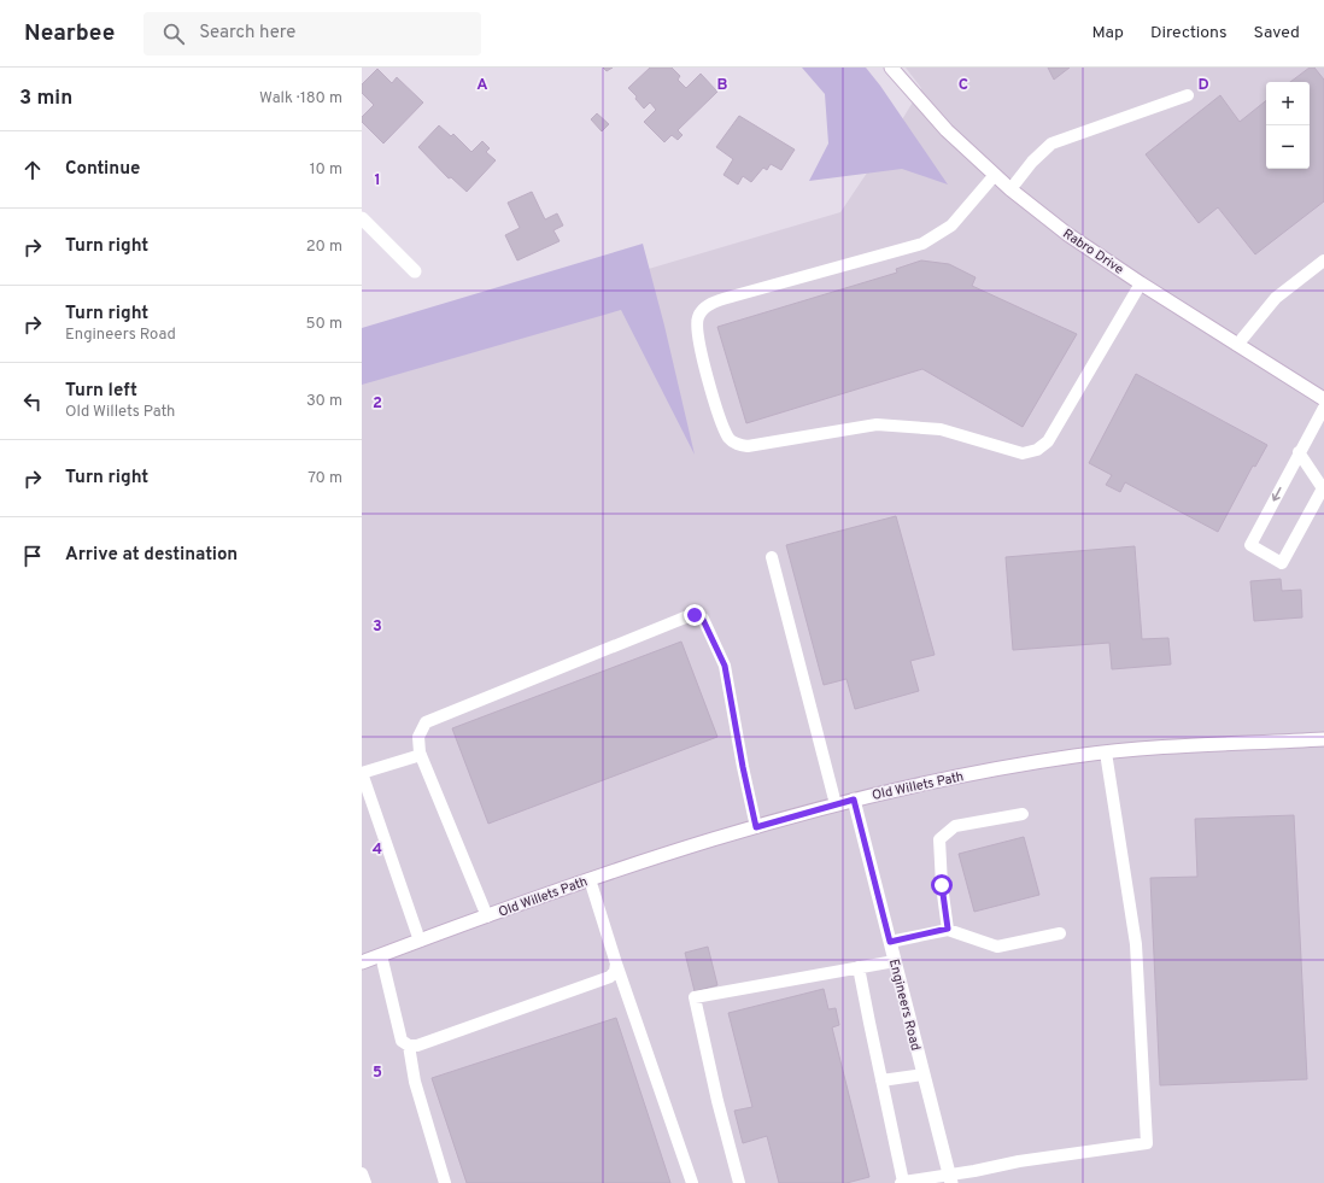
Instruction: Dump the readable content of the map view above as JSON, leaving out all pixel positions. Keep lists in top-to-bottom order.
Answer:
{
  "streets": {
    "main road": ["Rabro Drive", "Old Willets Path", "Engineers Road"]
  },
  "crossings": [
    ["Old Willets Path", "Engineers Road"]
  ],
  "page": {
    "header": "Nearbee",
    "search": "Search here",
    "nav": ["Map", "Directions", "Saved"],
    "heading": ["3 min", "Walk · 180 m"],
    "map_buttons": ["+", "−"],
    "list": [
      ["Continue", "10 m"],
      ["Turn right", "20 m"],
      ["Turn right", "Engineers Road", "50 m"],
      ["Turn left", "Old Willets Path", "30 m"],
      ["Turn right", "70 m"],
      "Arrive at destination"
    ]
  },
  "grid": {
    "columns": [
      "A",
      "B",
      "C",
      "D"
    ],
    "rows": [
      "1",
      "2",
      "3",
      "4",
      "5"
    ]
  }
}
